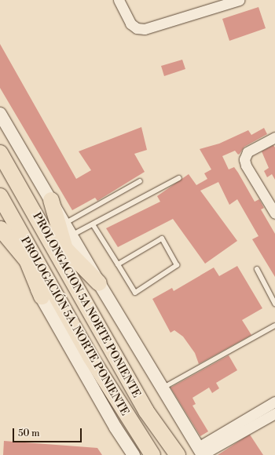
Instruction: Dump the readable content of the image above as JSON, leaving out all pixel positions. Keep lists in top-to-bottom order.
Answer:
{
  "streets": {
    "main road": ["PROLONGACION 5A NORTE PONIENTE", "PROLOGACIÓN 5A. NORTE PONIENTE"]
  },
  "scale_bar": "50 m"
}
